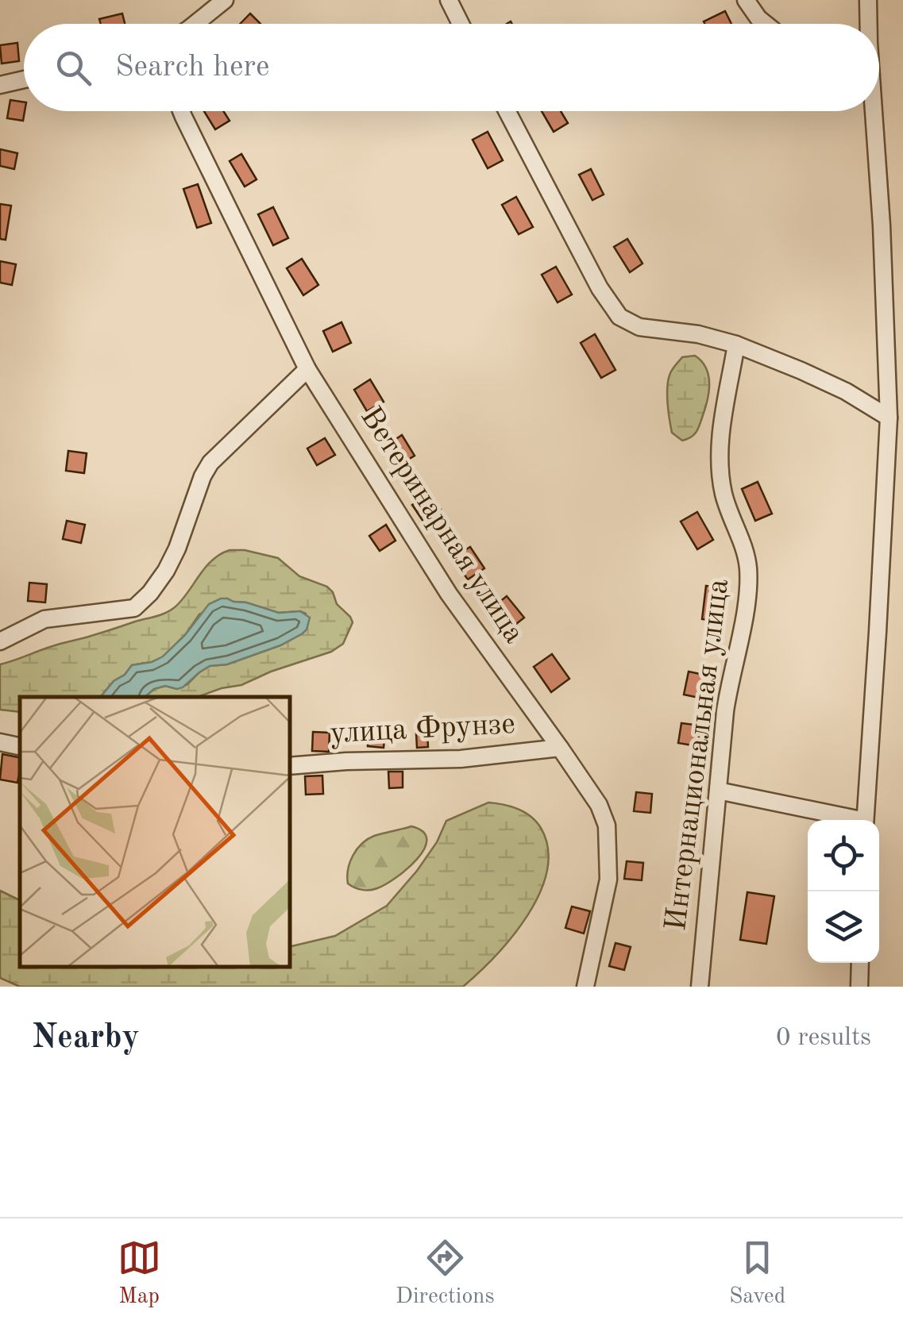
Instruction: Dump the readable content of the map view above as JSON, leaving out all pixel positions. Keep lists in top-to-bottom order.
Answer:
{
  "streets": {
    "street": ["Ветеринарная улица", "улица Фрунзе", "Интернациональная улица"]
  },
  "crossings": [
    ["Ветеринарная улица", "улица Фрунзе"]
  ],
  "page": {
    "search": "Search here",
    "heading": ["Nearby", "0 results"],
    "nav": ["Map", "Directions", "Saved"]
  }
}
